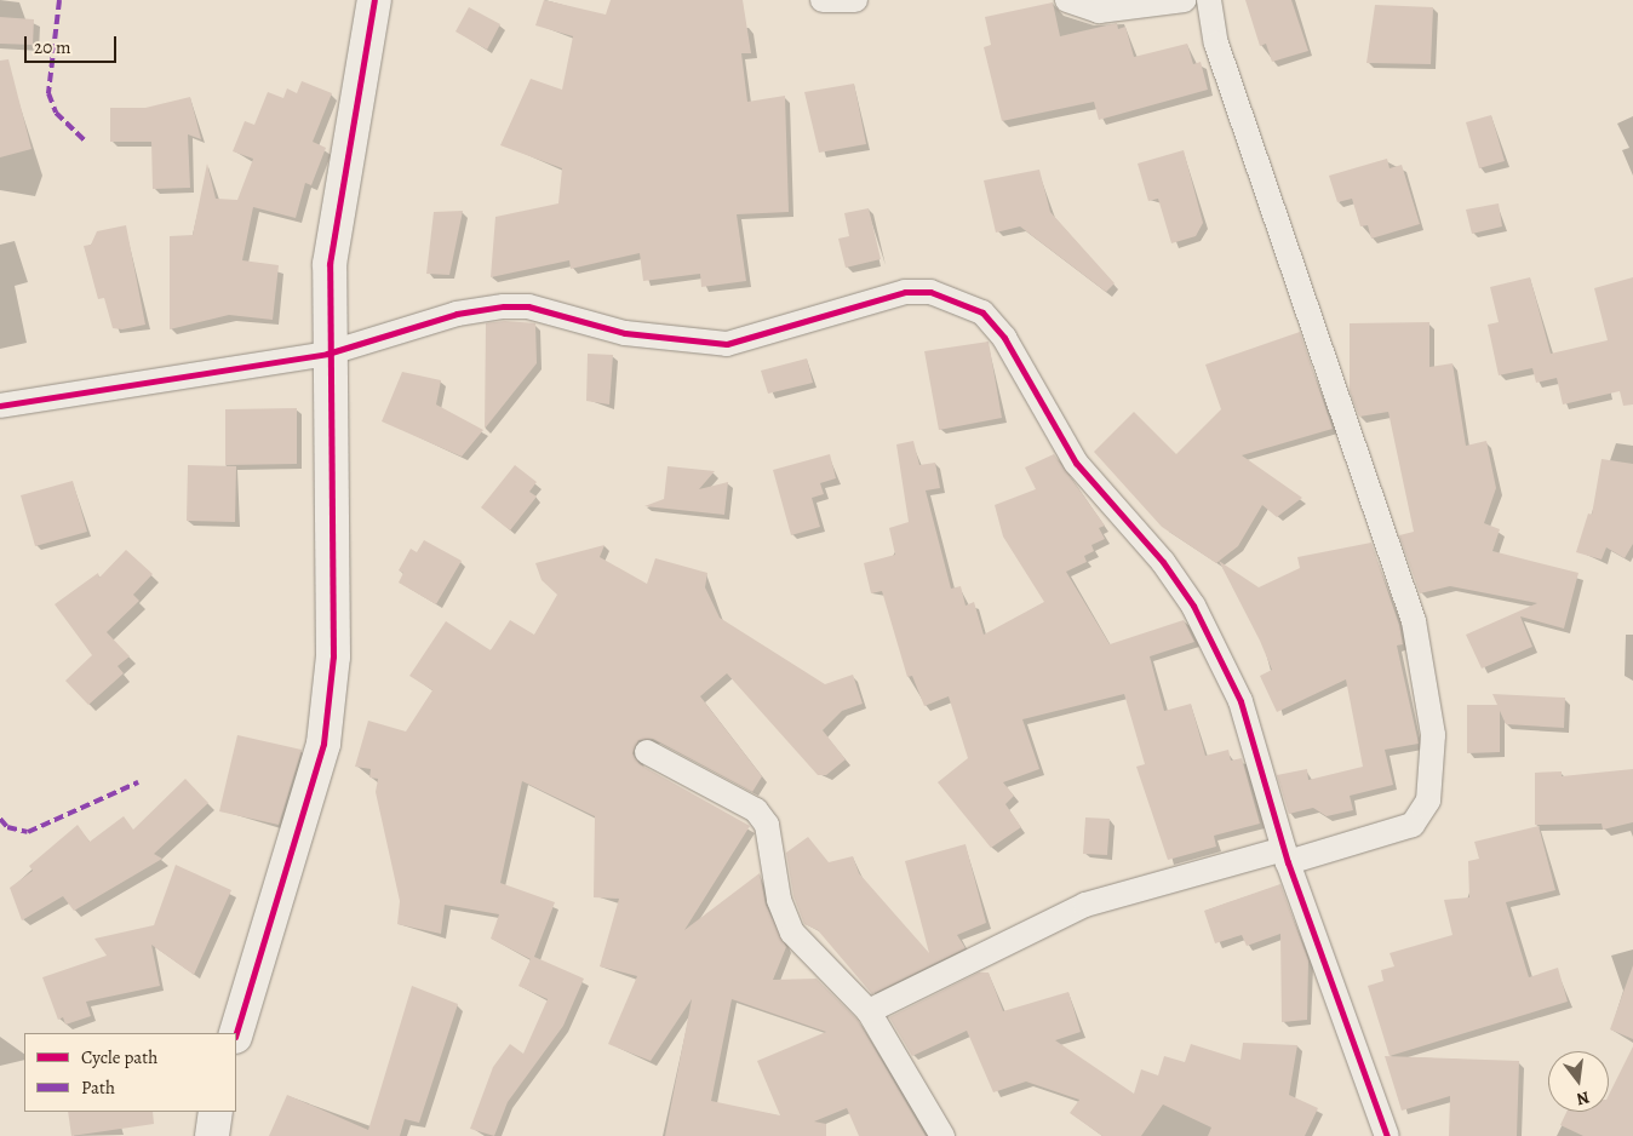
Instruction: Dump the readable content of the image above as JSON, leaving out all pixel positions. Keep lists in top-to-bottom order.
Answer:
{
  "legend": ["Cycle path", "Path"],
  "scale_bar": "20 m",
  "north": "bottom"
}
